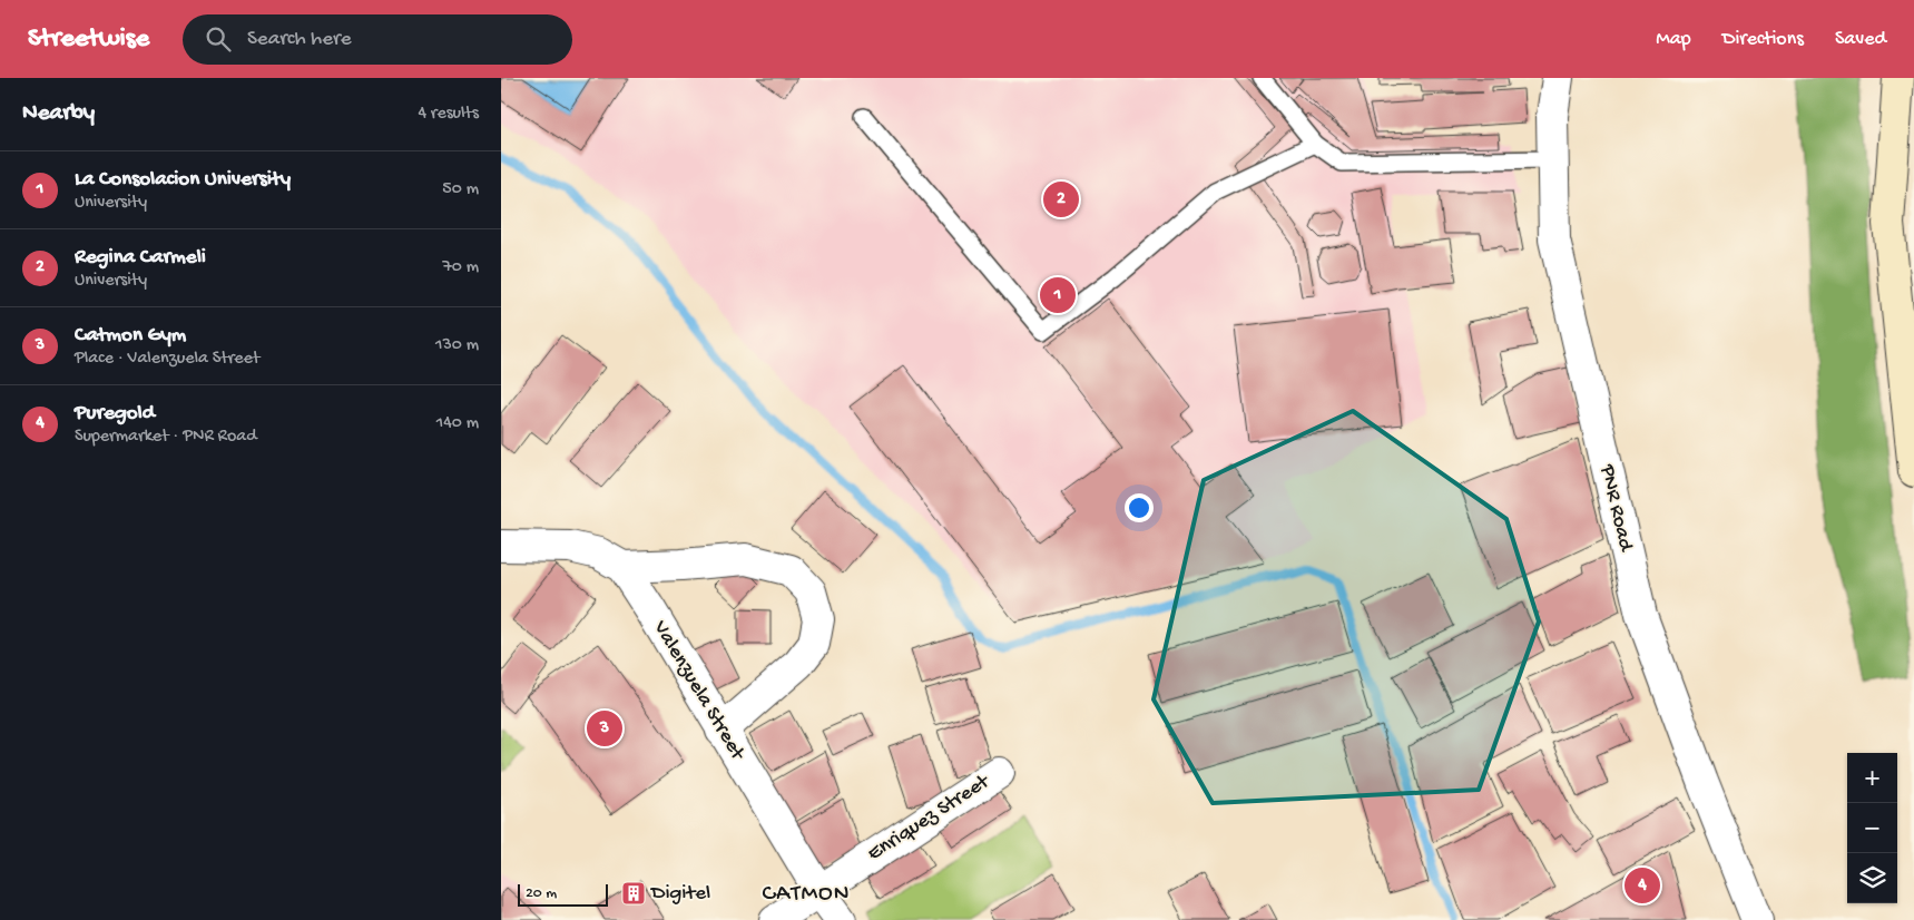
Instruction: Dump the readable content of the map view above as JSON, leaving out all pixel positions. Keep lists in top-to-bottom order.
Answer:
{
  "streets": {
    "street": ["PNR Road", "Valenzuela Street", "Enriquez Street"]
  },
  "crossings": [
    ["Valenzuela Street", "Enriquez Street"]
  ],
  "districts": ["CATMON"],
  "places": {
    "building": ["Digitel"]
  },
  "scale_bar": "20 m",
  "page": {
    "header": "Streetwise",
    "search": "Search here",
    "nav": ["Map", "Directions", "Saved"],
    "heading": ["Nearby", "4 results"],
    "list": [
      {
        "mark": "1",
        "name": "La Consolacion University",
        "note": "University",
        "value": "50 m"
      },
      {
        "mark": "2",
        "name": "Regina Carmeli",
        "note": "University",
        "value": "70 m"
      },
      {
        "mark": "3",
        "name": "Catmon Gym",
        "note": "Place · Valenzuela Street",
        "value": "130 m"
      },
      {
        "mark": "4",
        "name": "Puregold",
        "note": "Supermarket · PNR Road",
        "value": "140 m"
      }
    ],
    "pins": [
      "2",
      "1",
      "3",
      "4"
    ],
    "map_buttons": ["+", "−"],
    "scale": "20 m"
  }
}
